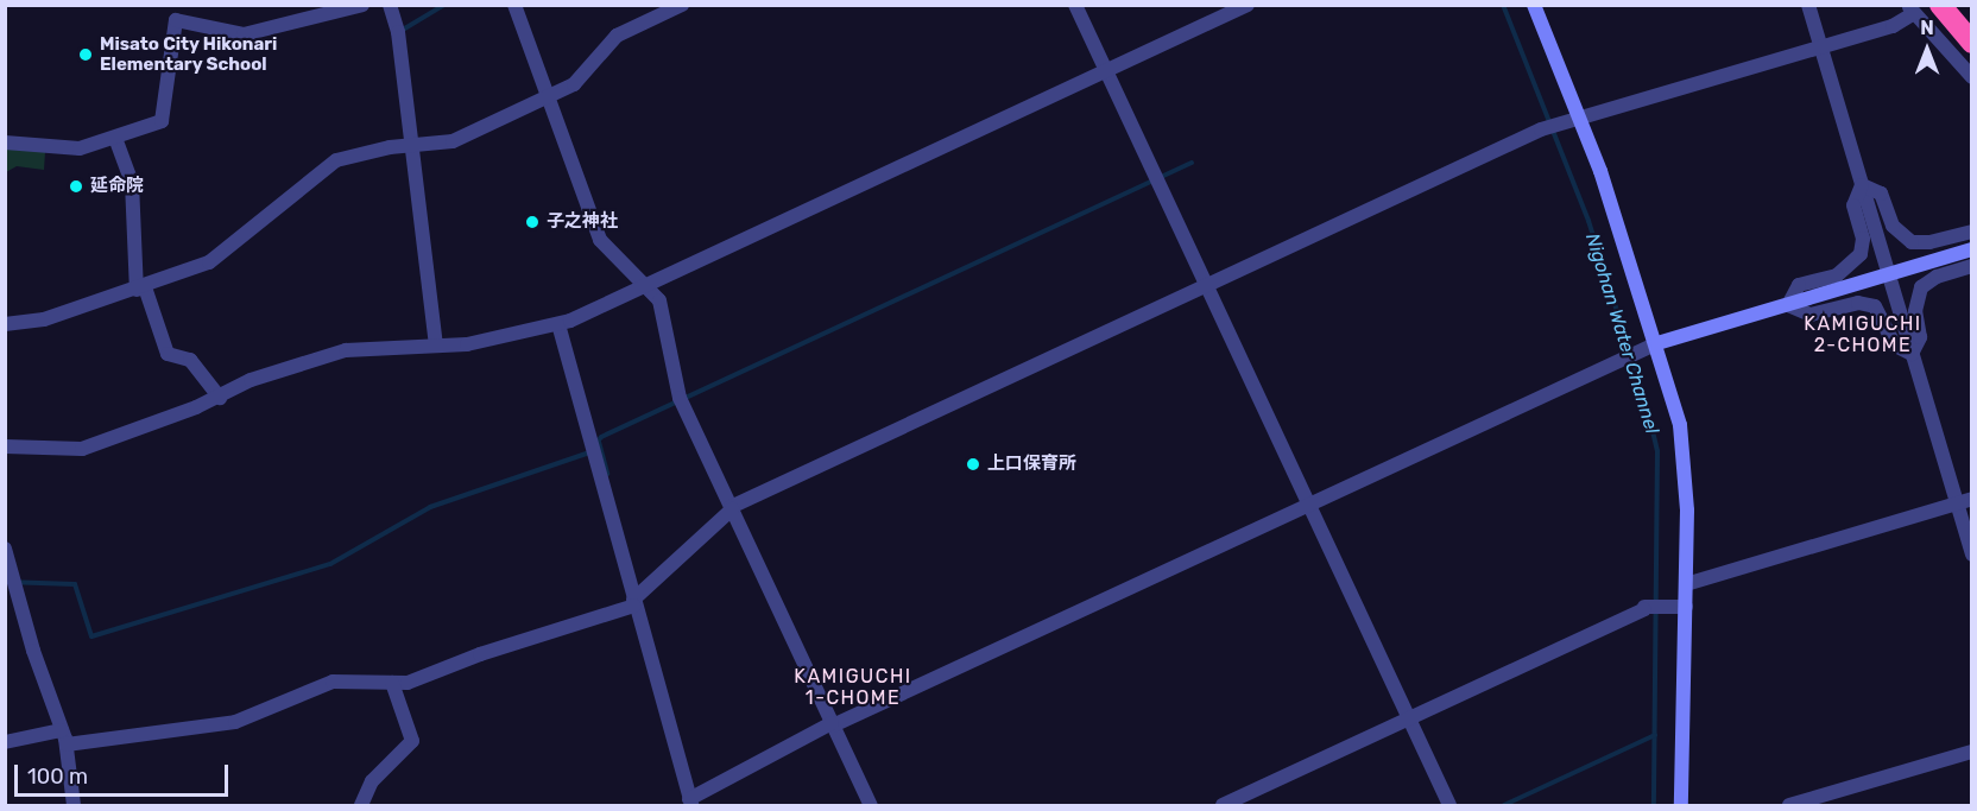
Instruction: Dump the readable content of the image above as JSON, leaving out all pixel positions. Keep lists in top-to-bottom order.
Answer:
{
  "districts": ["KAMIGUCHI 2-CHOME", "KAMIGUCHI 1-CHOME"],
  "water": ["Nigohan Water Channel"],
  "places": [
    "Misato City Hikonari Elementary School",
    "延命院",
    "子之神社",
    "上口保育所"
  ],
  "scale_bar": "100 m",
  "north": "top"
}
